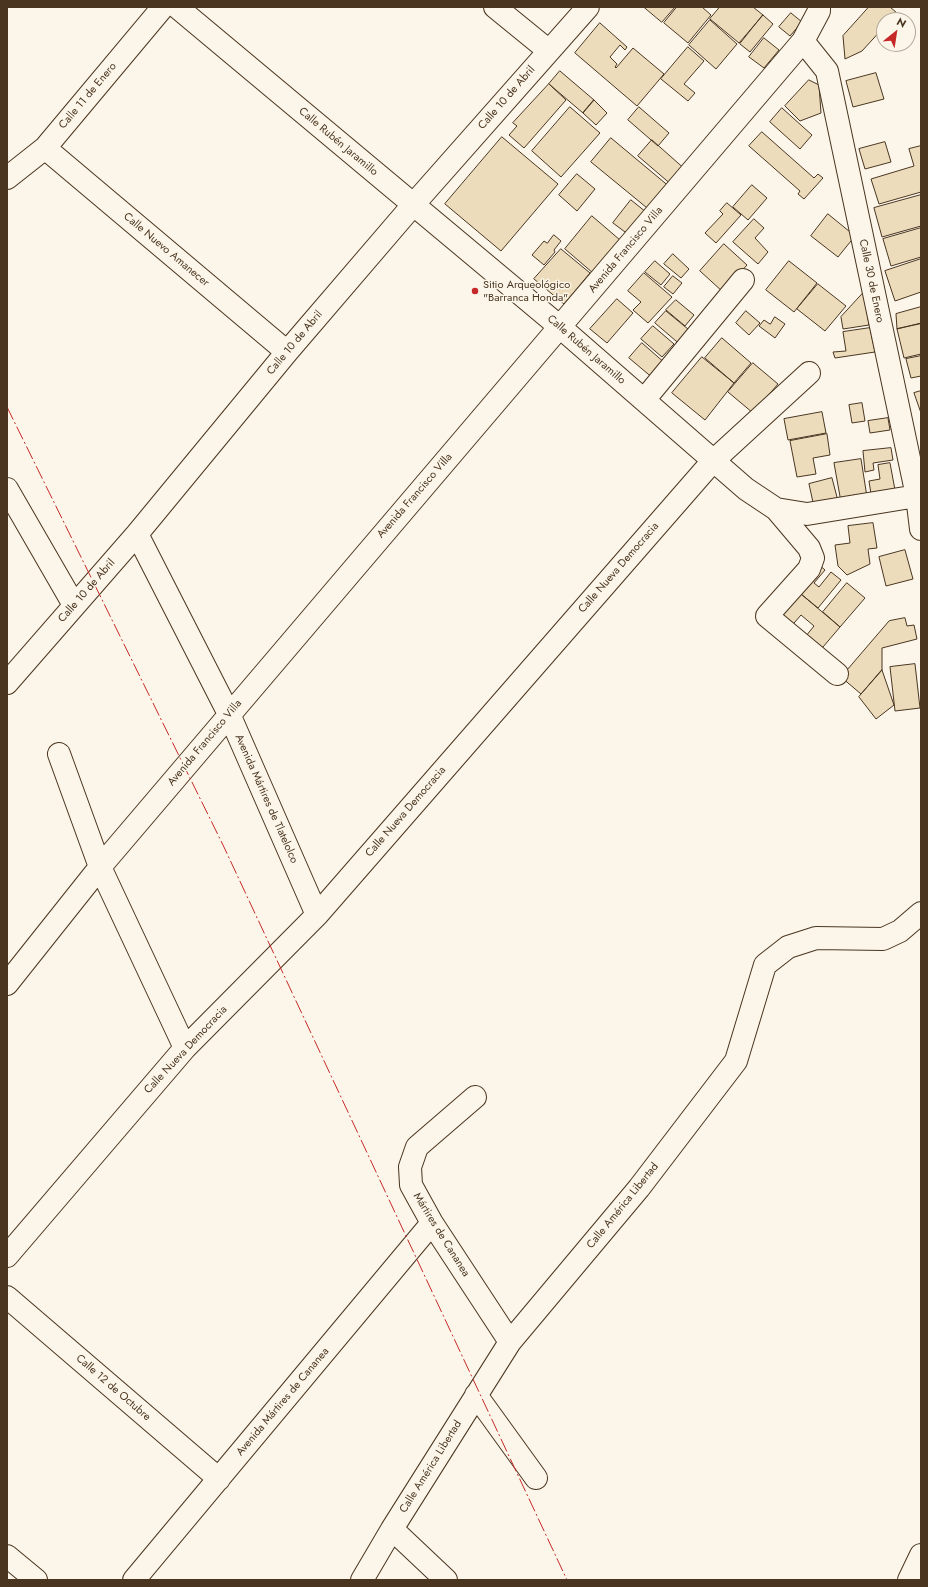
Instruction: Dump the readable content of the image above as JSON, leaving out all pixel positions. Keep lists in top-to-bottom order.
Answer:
{
  "streets": {
    "street": [
      "Calle 11 de Enero",
      "Calle 10 de Abril",
      "Calle Rubén Jaramillo",
      "Calle Nuevo Amanecer",
      "Avenida Francisco Villa",
      "Calle 30 de Enero",
      "Calle Nueva Democracia",
      "Avenida Mártires de Tlatelolco",
      "Calle América Libertad",
      "Mártires de Cananea",
      "Calle 12 de Octubre",
      "Avenida Mártires de Cananea"
    ]
  },
  "crossings": [
    ["Calle 11 de Enero", "Calle Nuevo Amanecer"],
    ["Calle 10 de Abril", "Calle Rubén Jaramillo"],
    ["Calle 10 de Abril", "Calle Nuevo Amanecer"],
    ["Calle 10 de Abril", "Avenida Mártires de Tlatelolco"],
    ["Calle Rubén Jaramillo", "Avenida Francisco Villa"],
    ["Calle Rubén Jaramillo", "Calle 30 de Enero"],
    ["Calle Rubén Jaramillo", "Calle Nueva Democracia"],
    ["Avenida Francisco Villa", "Calle 30 de Enero"],
    ["Avenida Francisco Villa", "Avenida Mártires de Tlatelolco"],
    ["Calle Nueva Democracia", "Avenida Mártires de Tlatelolco"],
    ["Calle América Libertad", "Mártires de Cananea"],
    ["Mártires de Cananea", "Avenida Mártires de Cananea"],
    ["Calle 12 de Octubre", "Avenida Mártires de Cananea"]
  ],
  "places": ["Sitio Arqueológico \"Barranca Honda\""],
  "north": "top right"
}
